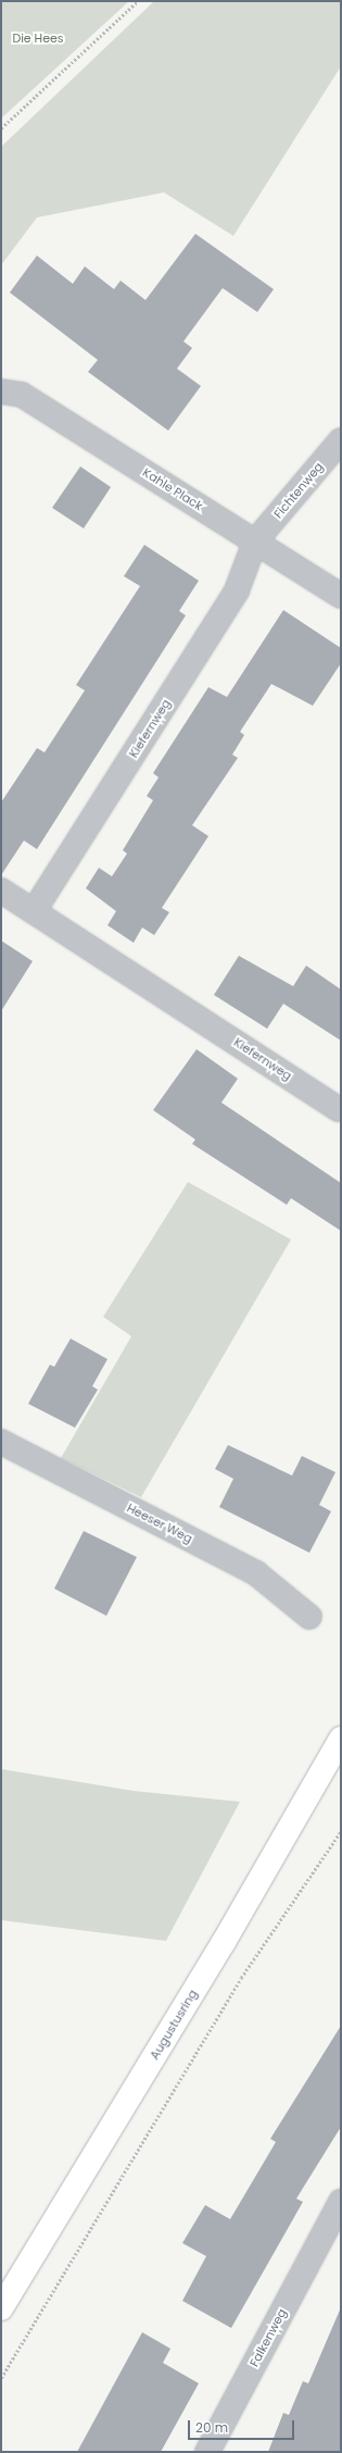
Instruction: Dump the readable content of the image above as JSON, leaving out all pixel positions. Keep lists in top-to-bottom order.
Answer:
{
  "streets": {
    "main road": ["Augustusring"],
    "street": [
      "Kahle Plack",
      "Fichtenweg",
      "Kiefernweg",
      "Heeser Weg",
      "Falkenweg"
    ]
  },
  "crossings": [
    ["Kahle Plack", "Fichtenweg"],
    ["Kahle Plack", "Kiefernweg"],
    ["Fichtenweg", "Kiefernweg"]
  ],
  "parks": ["Die Hees"],
  "scale_bar": "20 m"
}
